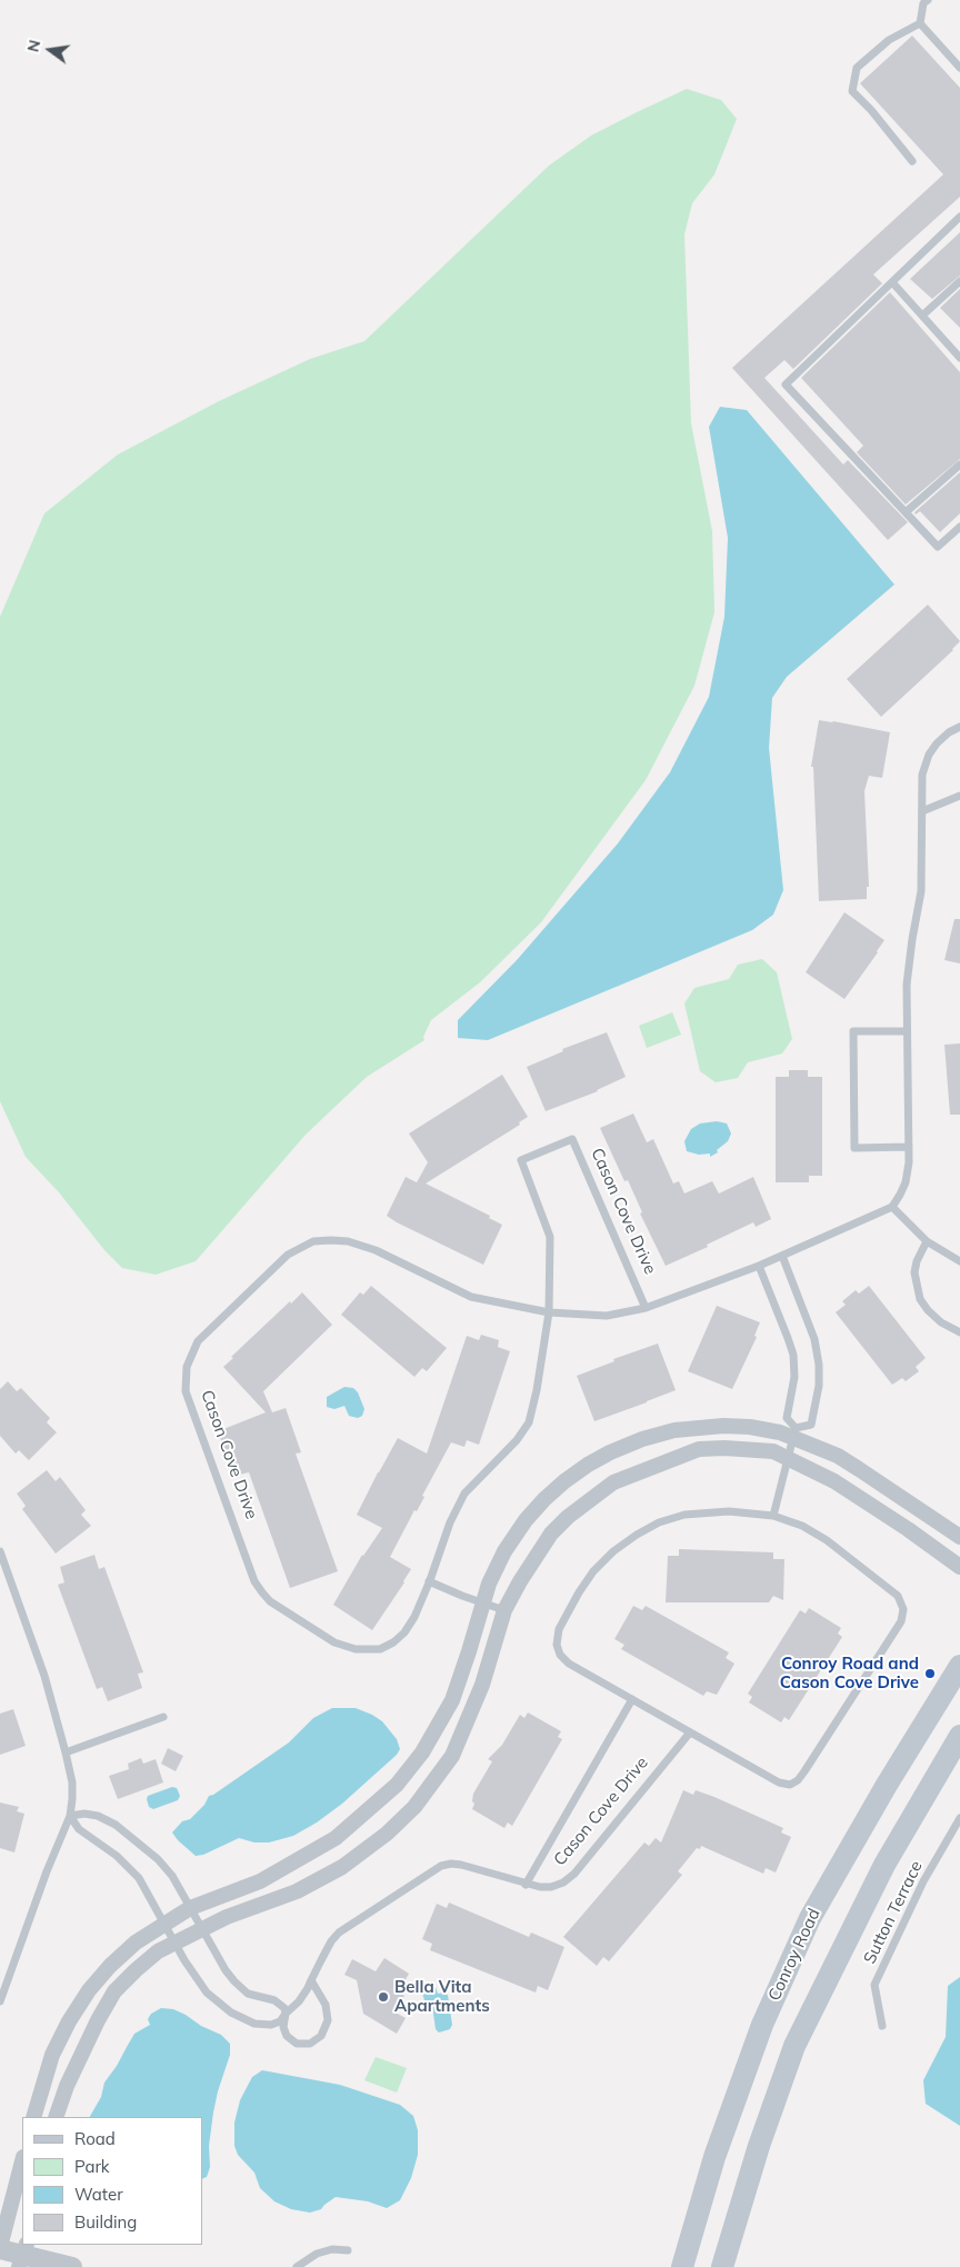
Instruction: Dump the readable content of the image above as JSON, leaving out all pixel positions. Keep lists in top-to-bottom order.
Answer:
{
  "streets": {
    "main road": ["Conroy Road"],
    "lane": ["Cason Cove Drive", "Sutton Terrace"]
  },
  "places": ["Conroy Road and Cason Cove Drive", "Bella Vita Apartments"],
  "legend": [
    "Road",
    "Park",
    "Water",
    "Building"
  ],
  "north": "left"
}
